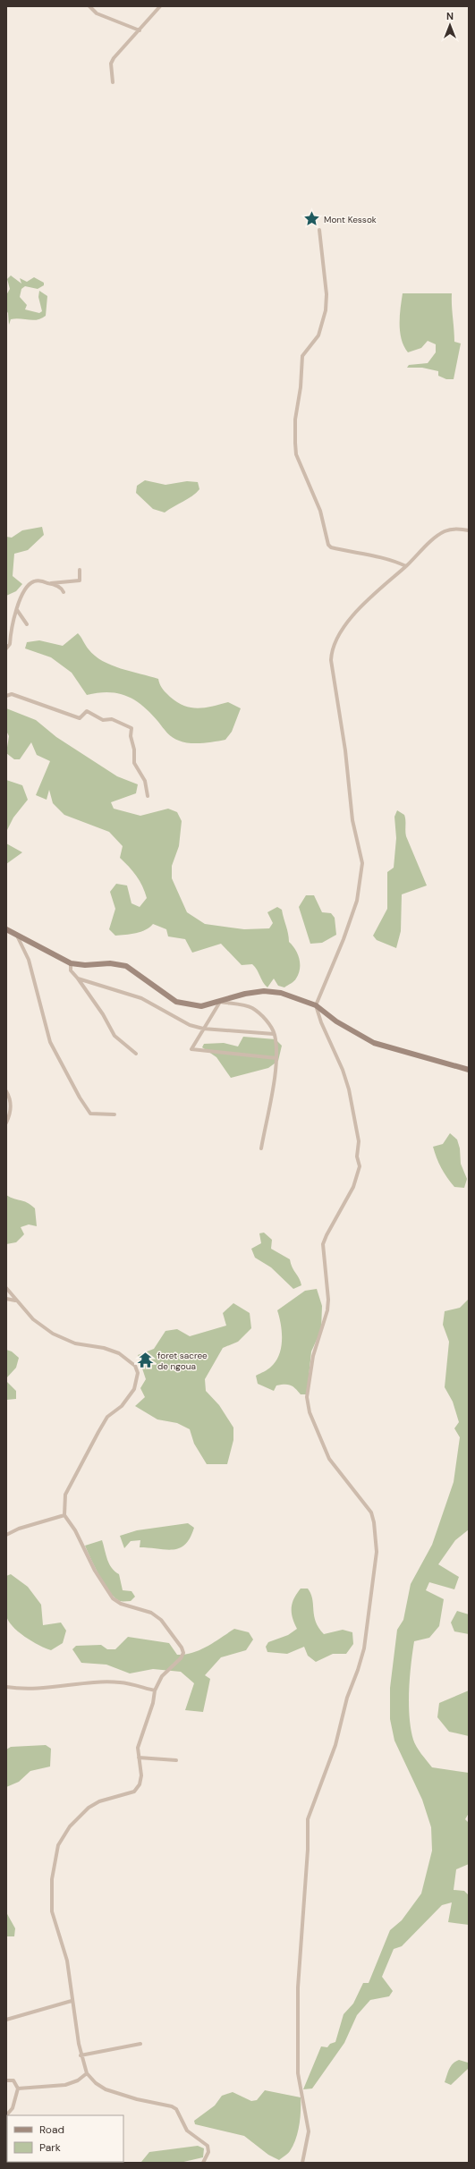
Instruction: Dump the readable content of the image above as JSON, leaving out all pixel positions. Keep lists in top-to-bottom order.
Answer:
{
  "places": {
    "place": ["Mont Kessok"],
    "temple": ["foret sacree de ngoua"]
  },
  "legend": ["Road", "Park"],
  "north": "top"
}
